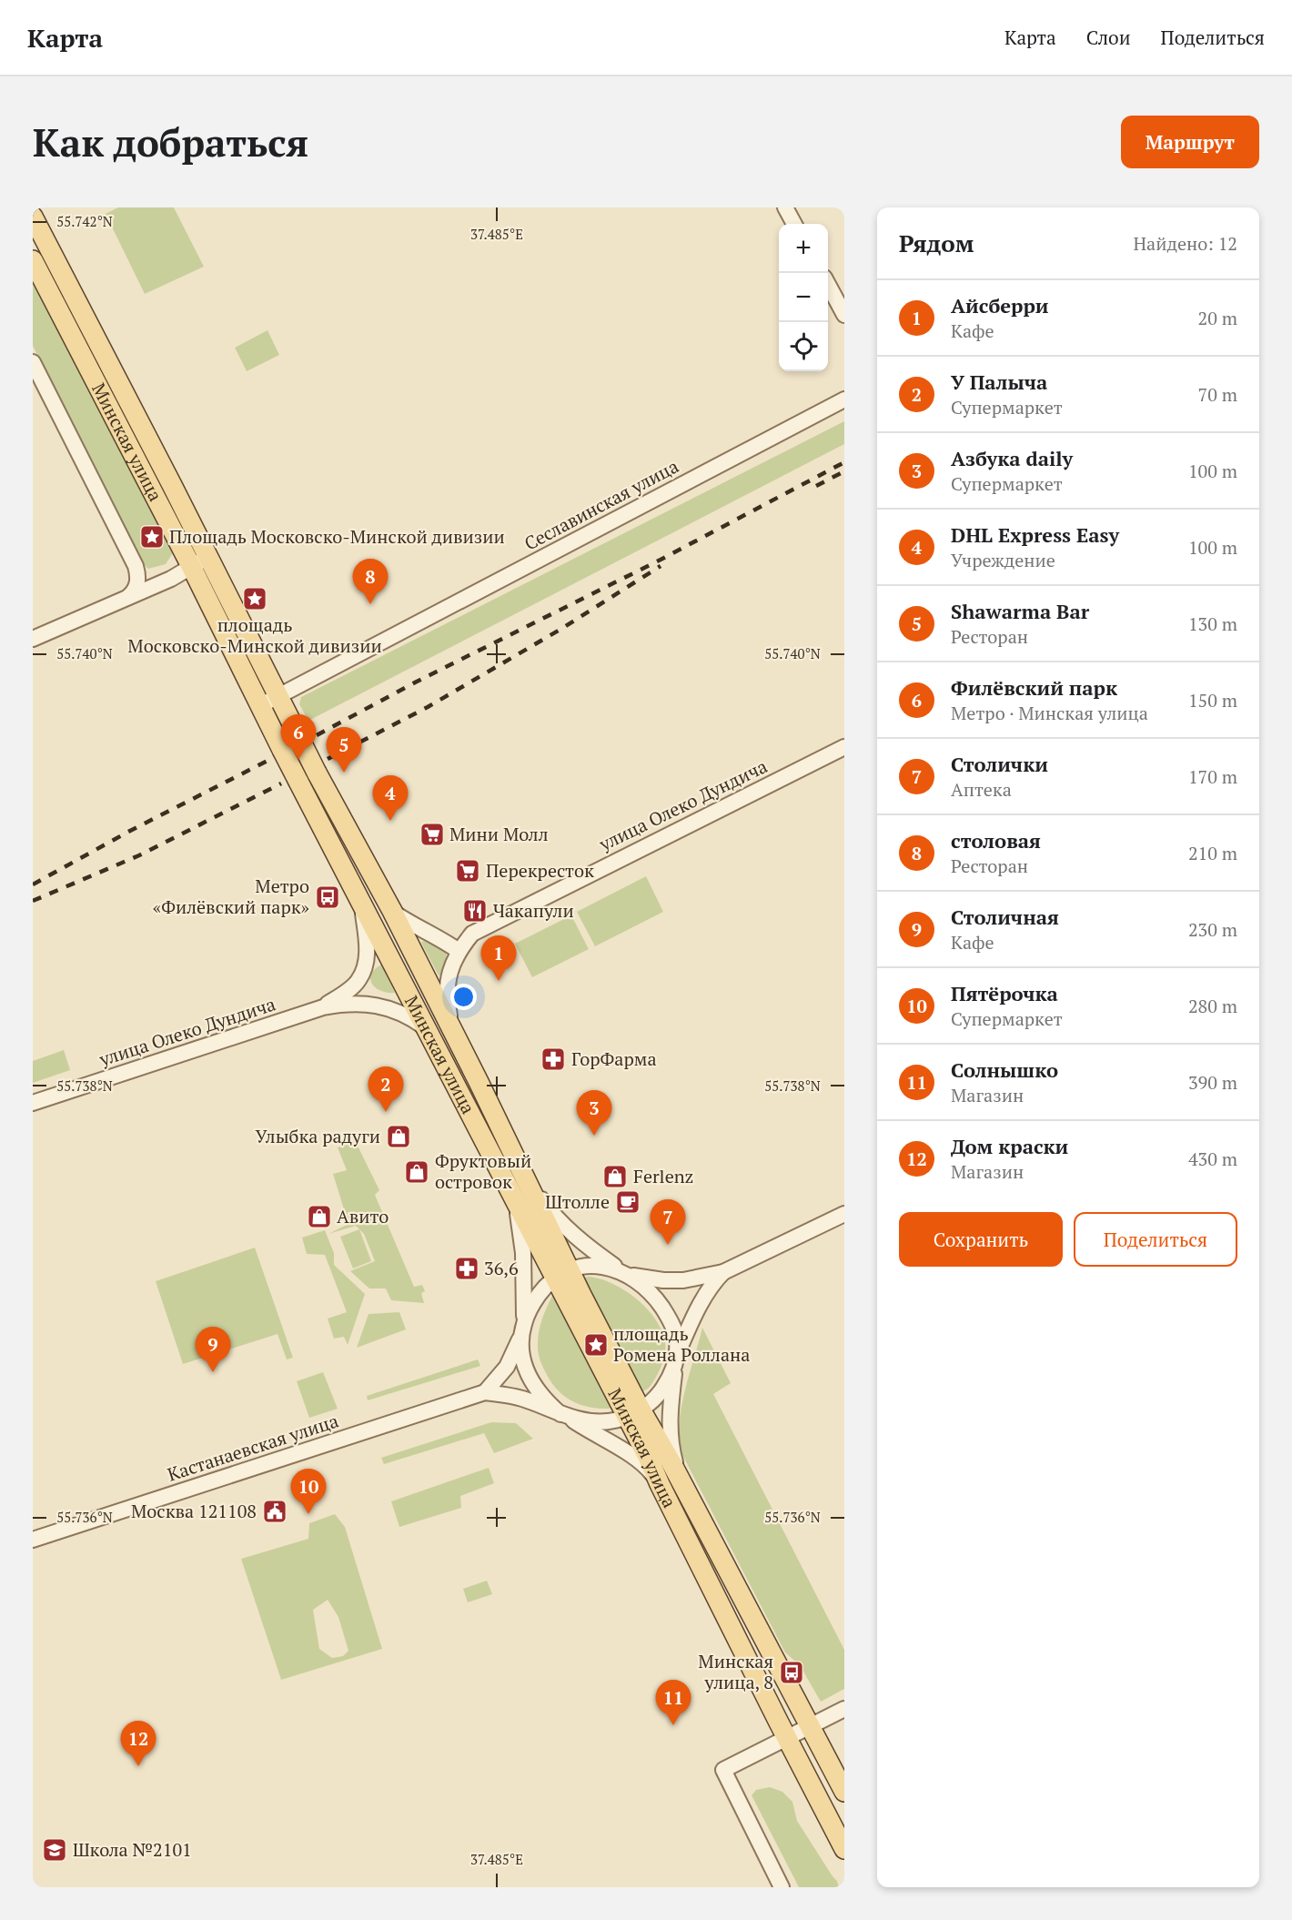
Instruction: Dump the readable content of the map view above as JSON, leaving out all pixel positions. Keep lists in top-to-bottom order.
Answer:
{
  "streets": {
    "main road": ["Минская улица"],
    "street": ["Сеславинская улица", "улица Олеко Дундича", "Кастанаевская улица"]
  },
  "crossings": [
    ["Минская улица", "Сеславинская улица"],
    ["Минская улица", "улица Олеко Дундича"],
    ["Минская улица", "Кастанаевская улица"]
  ],
  "places": {
    "place": ["Площадь Московско-Минской дивизии", "площадь Московско-Минской дивизии", "площадь Ромена Роллана"],
    "supermarket": ["Мини Молл", "Перекресток"],
    "bus stop": ["Метро «Филёвский парк»", "Минская улица, 8"],
    "restaurant": ["Чакапули"],
    "pharmacy": ["ГорФарма", "36,6"],
    "shop": [
      "Улыбка радуги",
      "Фруктовый островок",
      "Ferlenz",
      "Авито"
    ],
    "cafe": ["Штолле"],
    "public building": ["Москва 121108"],
    "school or university": ["Школа №2101"]
  },
  "page": {
    "header": "Карта",
    "nav": ["Карта", "Слои", "Поделиться"],
    "buttons": [
      "Маршрут",
      ["Сохранить", "Поделиться"]
    ],
    "title": "Как добраться",
    "heading": ["Рядом", "Найдено: 12"],
    "map_buttons": ["+", "−"],
    "list": [
      {
        "mark": "1",
        "name": "Айсберри",
        "note": "Кафе",
        "value": "20 m"
      },
      {
        "mark": "2",
        "name": "У Палыча",
        "note": "Супермаркет",
        "value": "70 m"
      },
      {
        "mark": "3",
        "name": "Азбука daily",
        "note": "Супермаркет",
        "value": "100 m"
      },
      {
        "mark": "4",
        "name": "DHL Express Easy",
        "note": "Учреждение",
        "value": "100 m"
      },
      {
        "mark": "5",
        "name": "Shawarma Bar",
        "note": "Ресторан",
        "value": "130 m"
      },
      {
        "mark": "6",
        "name": "Филёвский парк",
        "note": "Метро · Минская улица",
        "value": "150 m"
      },
      {
        "mark": "7",
        "name": "Столички",
        "note": "Аптека",
        "value": "170 m"
      },
      {
        "mark": "8",
        "name": "столовая",
        "note": "Ресторан",
        "value": "210 m"
      },
      {
        "mark": "9",
        "name": "Столичная",
        "note": "Кафе",
        "value": "230 m"
      },
      {
        "mark": "10",
        "name": "Пятёрочка",
        "note": "Супермаркет",
        "value": "280 m"
      },
      {
        "mark": "11",
        "name": "Солнышко",
        "note": "Магазин",
        "value": "390 m"
      },
      {
        "mark": "12",
        "name": "Дом краски",
        "note": "Магазин",
        "value": "430 m"
      }
    ],
    "pins": [
      "8",
      "6",
      "5",
      "4",
      "1",
      "2",
      "3",
      "7",
      "9",
      "10",
      "11",
      "12"
    ]
  },
  "coordinates": [
    "55.742°N",
    "37.485°E",
    "55.740°N",
    "55.738°N",
    "55.736°N"
  ]
}
